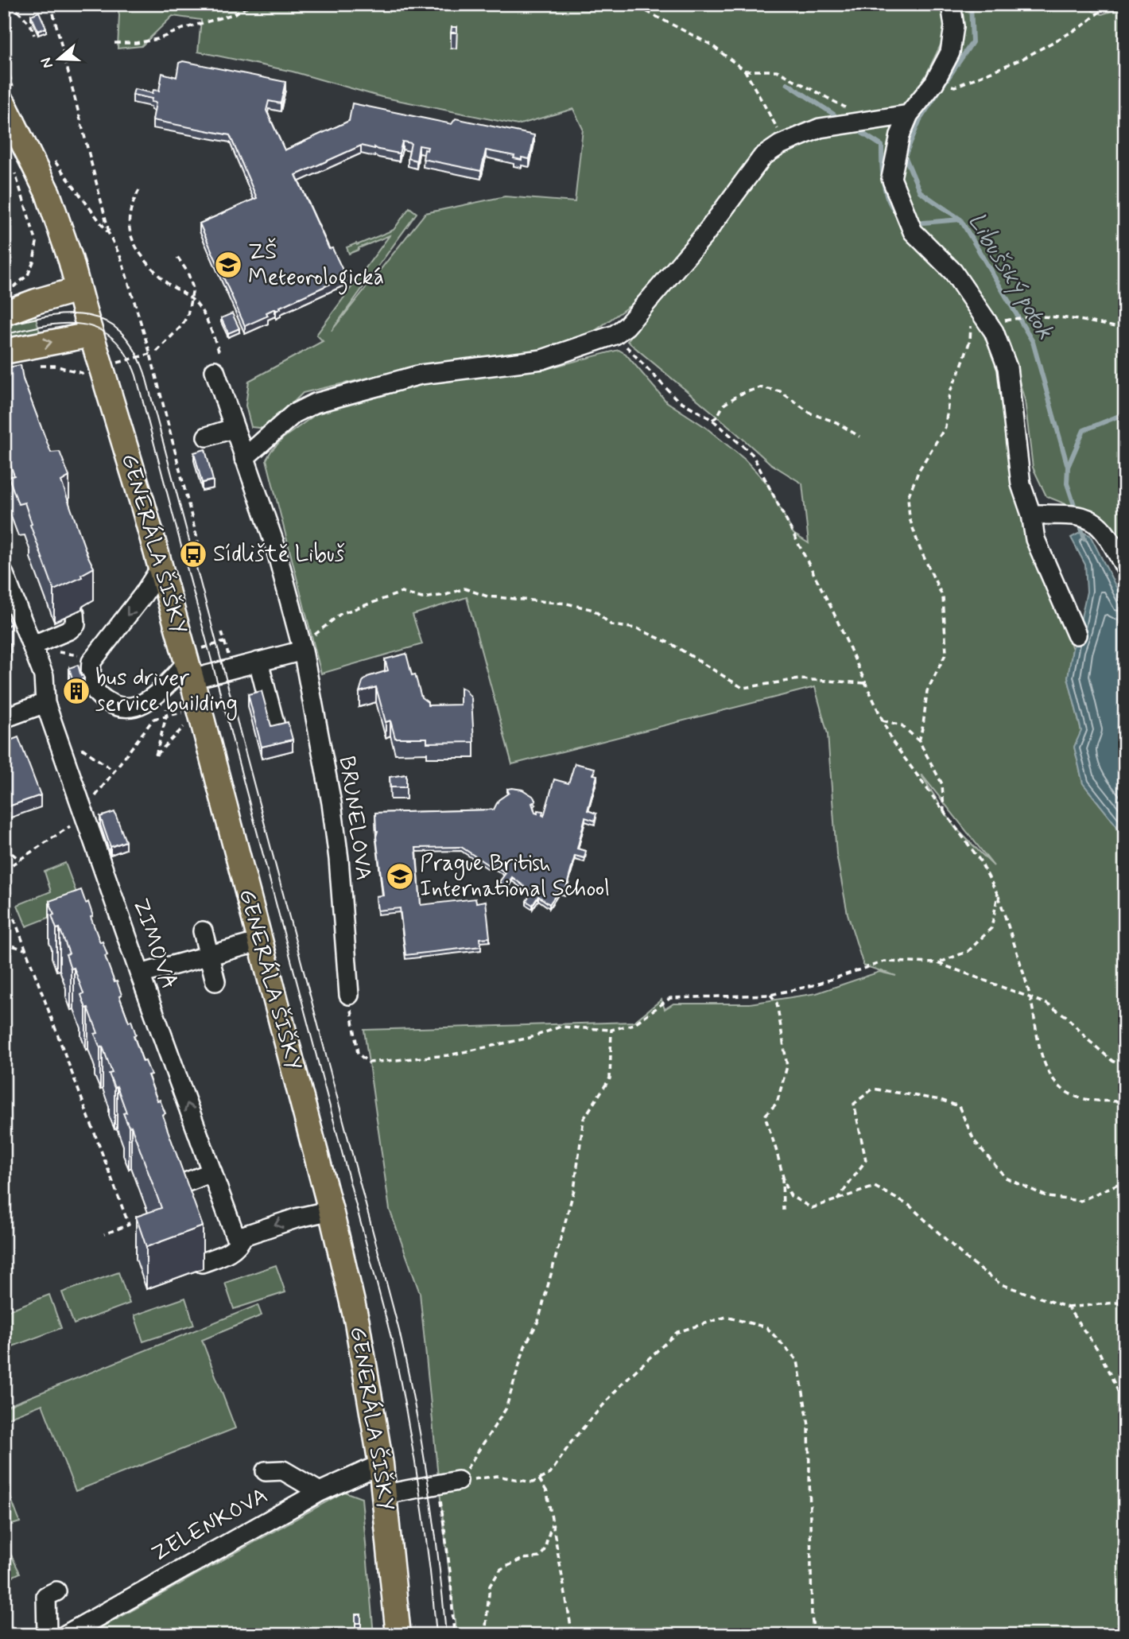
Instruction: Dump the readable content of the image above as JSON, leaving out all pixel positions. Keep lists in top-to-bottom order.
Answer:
{
  "streets": {
    "main road": ["GENERÁLA ŠIŠKY"],
    "street": ["BRUNELOVA", "ZIMOVA", "ZELENKOVA"]
  },
  "crossings": [
    ["GENERÁLA ŠIŠKY", "ZELENKOVA"]
  ],
  "water": ["Libušský potok"],
  "places": {
    "school or university": ["ZŠ Meteorologická", "Prague British International School"],
    "bus stop": ["Sídliště Libuš"],
    "building": ["bus driver service building"]
  },
  "north": "left"
}
